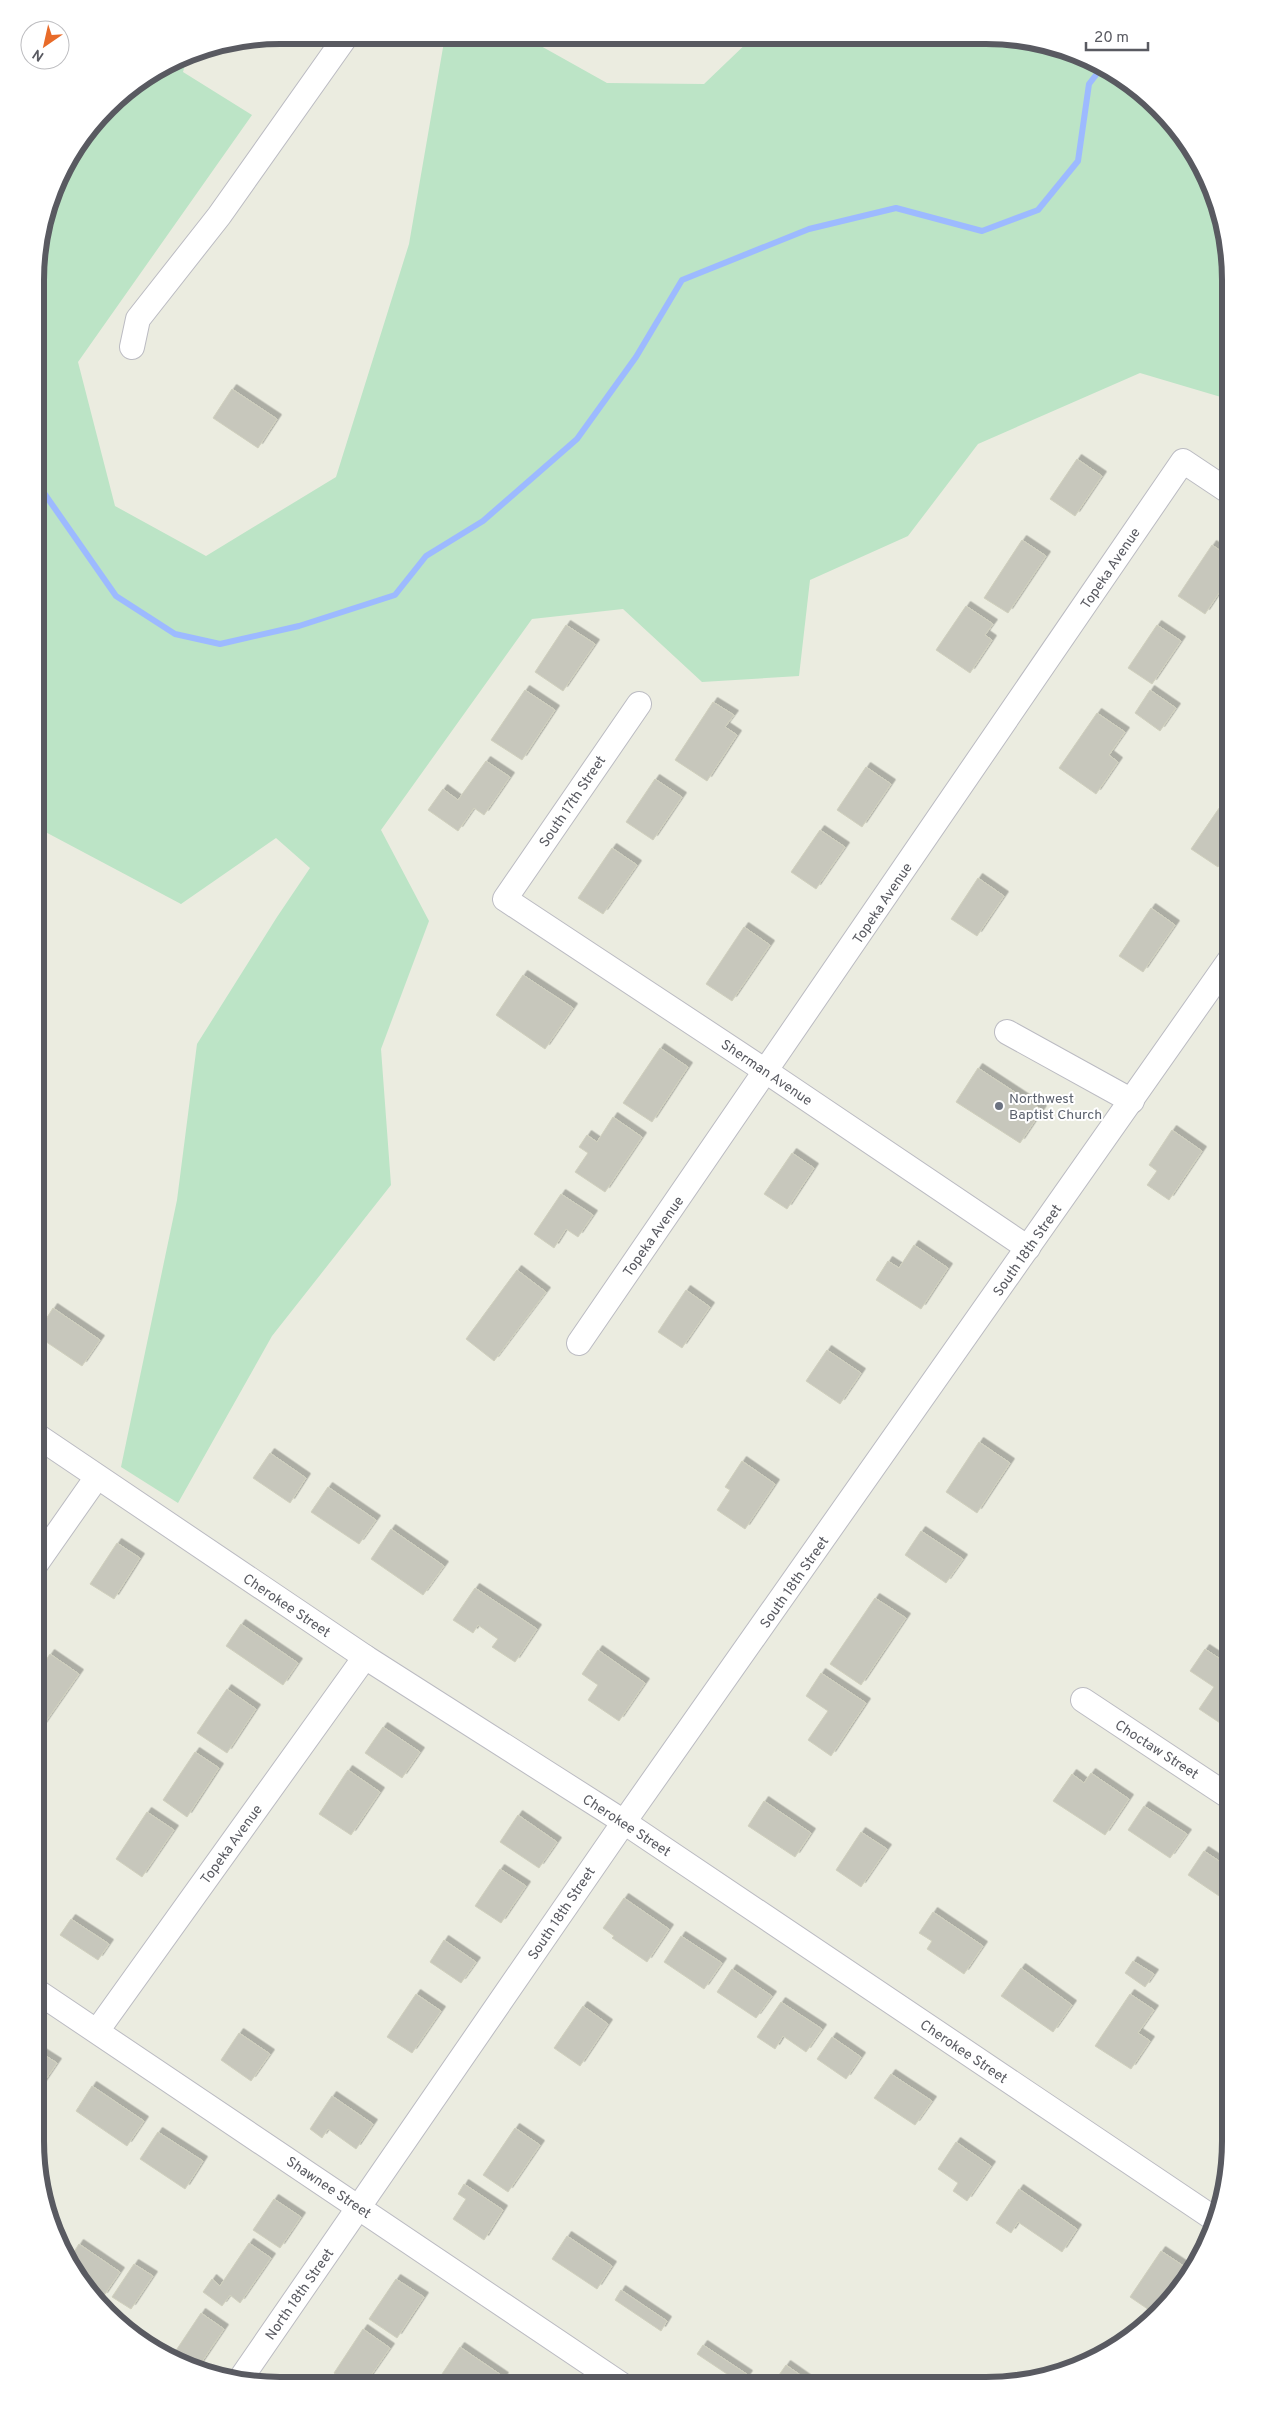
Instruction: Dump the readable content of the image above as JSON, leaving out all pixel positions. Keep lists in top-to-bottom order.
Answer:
{
  "streets": {
    "street": [
      "Topeka Avenue",
      "South 17th Street",
      "Sherman Avenue",
      "South 18th Street",
      "Cherokee Street",
      "Choctaw Street",
      "Shawnee Street",
      "North 18th Street"
    ]
  },
  "crossings": [
    ["Topeka Avenue", "Sherman Avenue"],
    ["Topeka Avenue", "Cherokee Street"],
    ["Topeka Avenue", "Shawnee Street"],
    ["South 17th Street", "Sherman Avenue"],
    ["Sherman Avenue", "South 18th Street"],
    ["South 18th Street", "Cherokee Street"],
    ["South 18th Street", "Shawnee Street"],
    ["South 18th Street", "North 18th Street"],
    ["Shawnee Street", "North 18th Street"]
  ],
  "places": ["Northwest Baptist Church"],
  "scale_bar": "20 m",
  "north": "bottom left"
}
